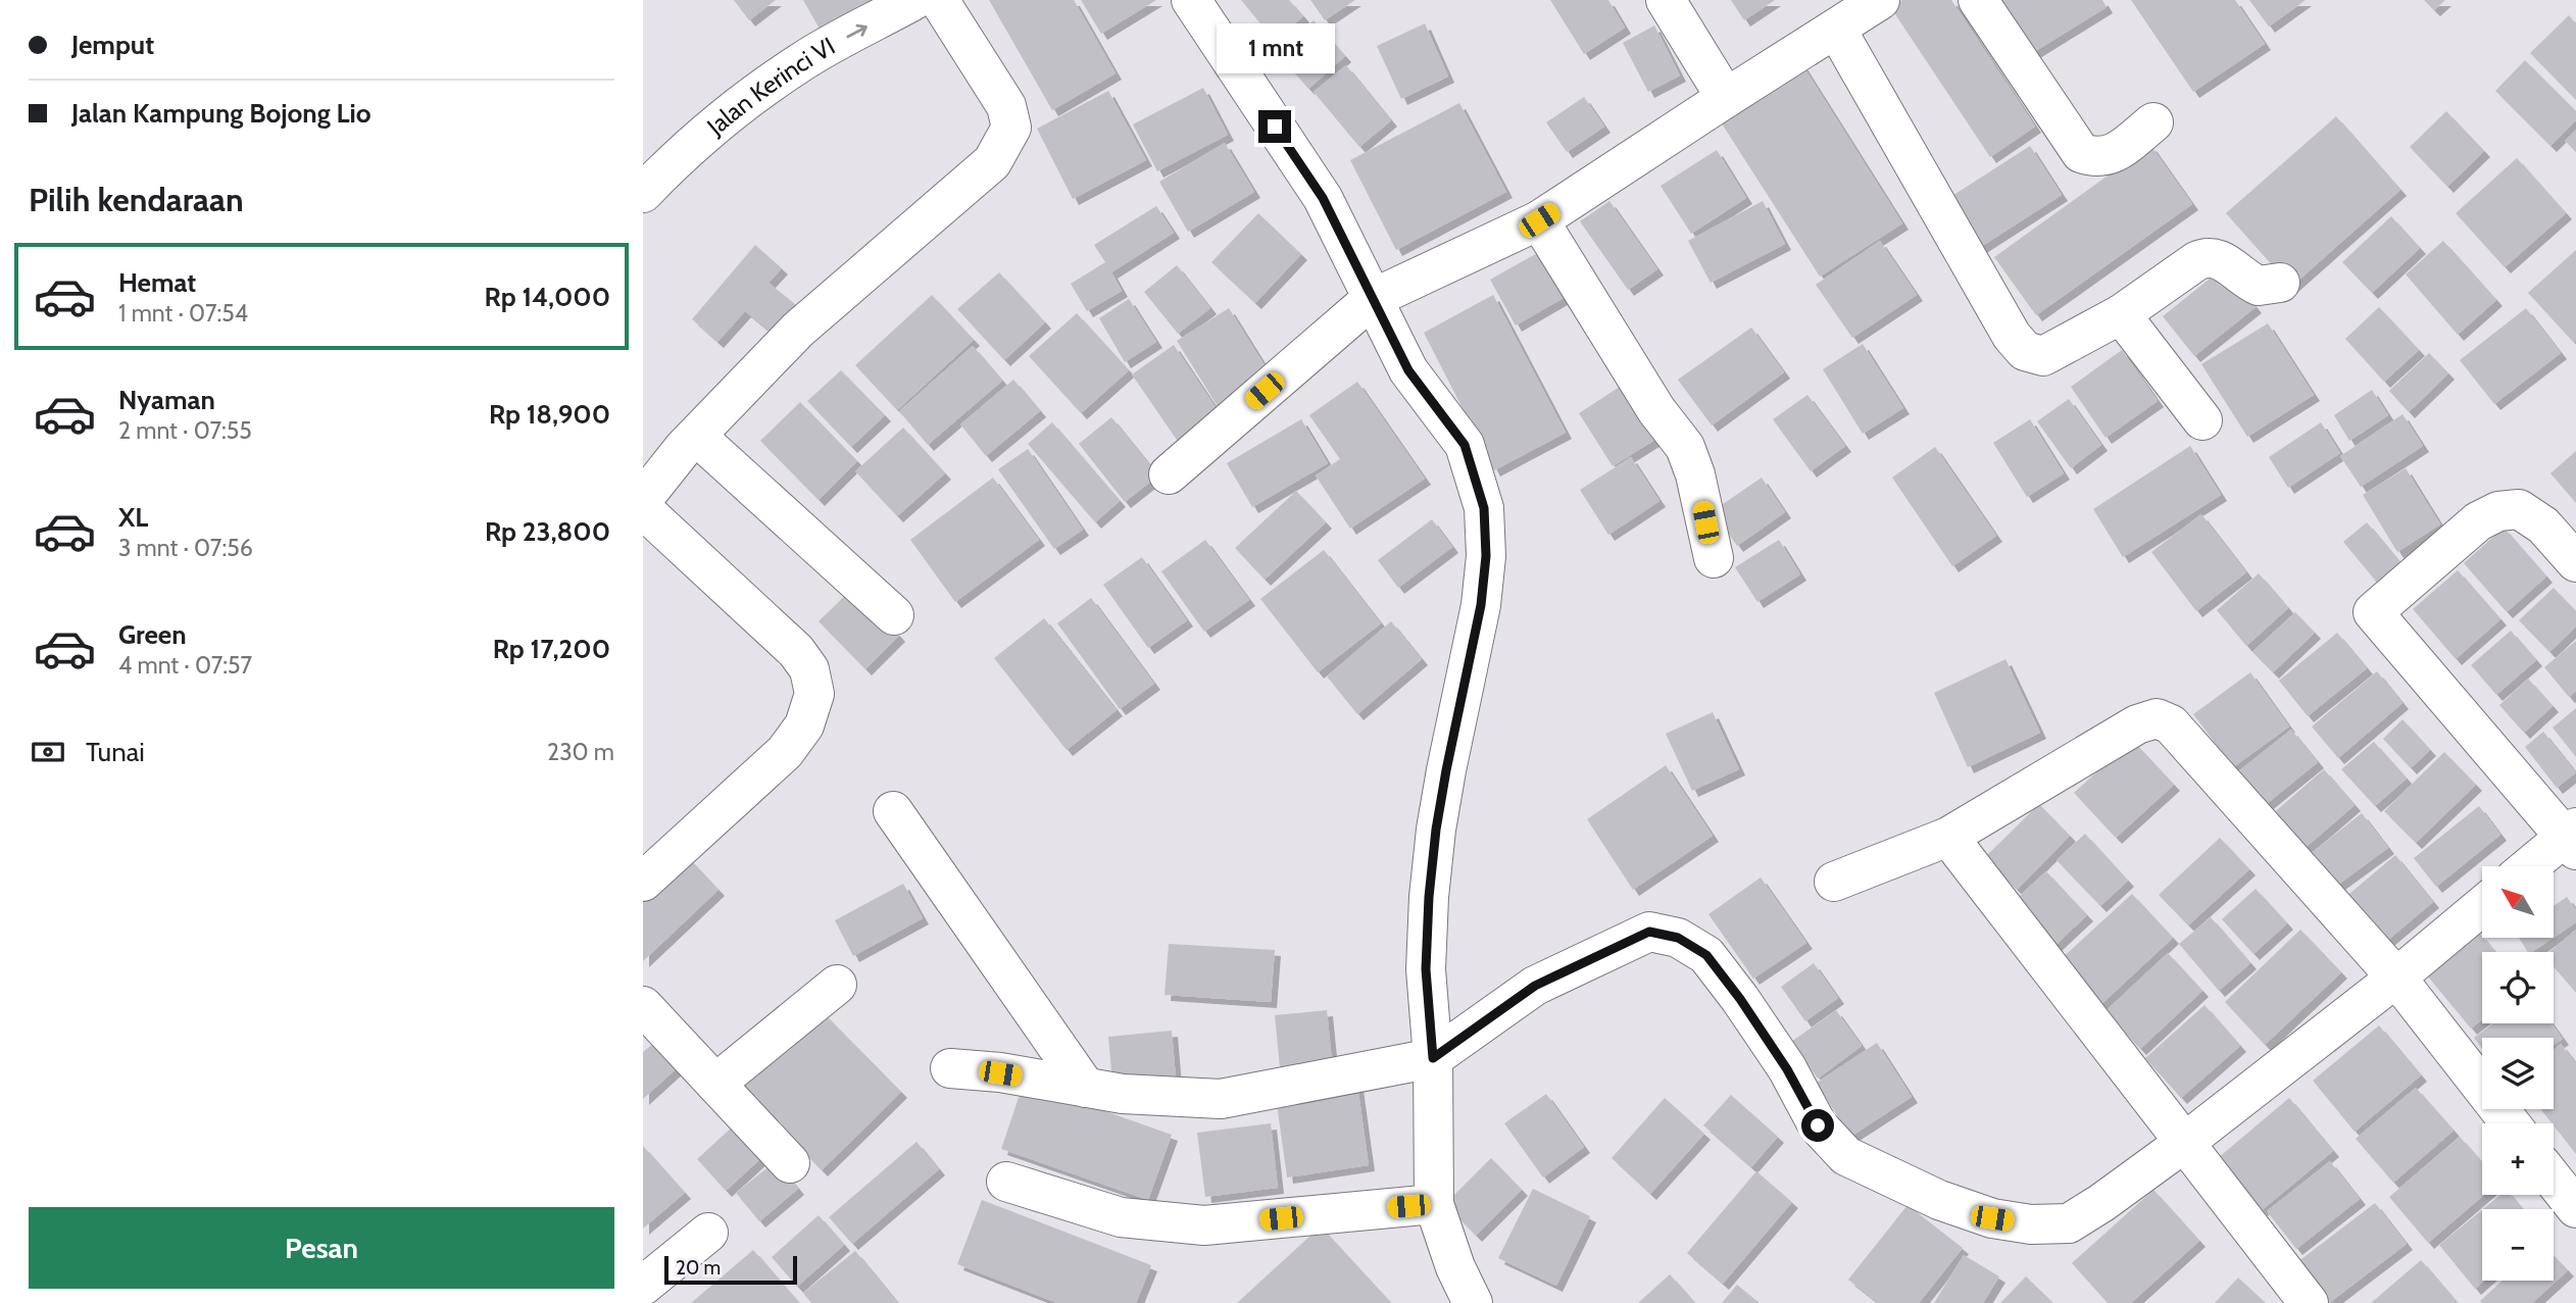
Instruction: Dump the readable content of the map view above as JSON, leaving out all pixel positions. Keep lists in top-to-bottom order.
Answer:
{
  "streets": {
    "street": ["Jalan Kerinci VI"]
  },
  "one_way": ["Jalan Kerinci VI"],
  "scale_bar": "20 m",
  "north": "top left",
  "page": {
    "banner": ["Jemput", "Jalan Kampung Bojong Lio"],
    "bubble": "1 mnt",
    "heading": "Pilih kendaraan",
    "list": [
      {
        "name": "Hemat",
        "note": "1 mnt · 07:54",
        "value": "Rp 14,000"
      },
      {
        "name": "Nyaman",
        "note": "2 mnt · 07:55",
        "value": "Rp 18,900"
      },
      {
        "name": "XL",
        "note": "3 mnt · 07:56",
        "value": "Rp 23,800"
      },
      {
        "name": "Green",
        "note": "4 mnt · 07:57",
        "value": "Rp 17,200"
      }
    ],
    "pay": ["Tunai", "230 m"],
    "map_buttons": ["+", "−"],
    "buttons": "Pesan",
    "scale": "20 m"
  }
}
